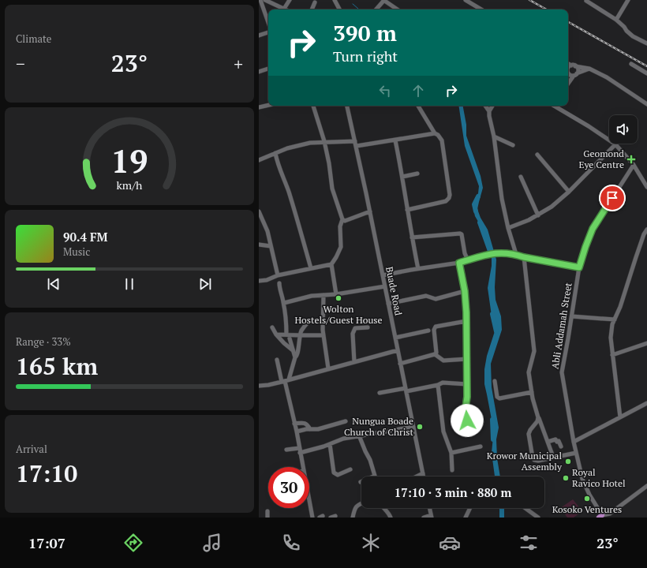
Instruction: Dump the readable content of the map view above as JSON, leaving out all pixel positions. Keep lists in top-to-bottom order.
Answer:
{
  "streets": {
    "street": ["Buade Road", "Abli Addamah Street"]
  },
  "places": {
    "health": ["Geomond Eye Centre"],
    "other": [
      "Wolton Hostels/Guest House",
      "Nungua Boade Church of Christ",
      "Krowor Municipal Assembly",
      "Royal Ravico Hotel",
      "Kosoko Ventures"
    ]
  },
  "page": {
    "tile": [
      "Climate",
      ["Range · 33%", "165 km"],
      ["Arrival", "17:10"]
    ],
    "turn": ["390 m", "Turn right"],
    "heat": ["−", "23°", "+"],
    "song": ["90.4 FM", "Music"],
    "limit": "30",
    "trip": "17:10 · 3 min · 880 m",
    "tabs": ["17:07", "23°"],
    "gauge": ["19", "km/h"]
  }
}
